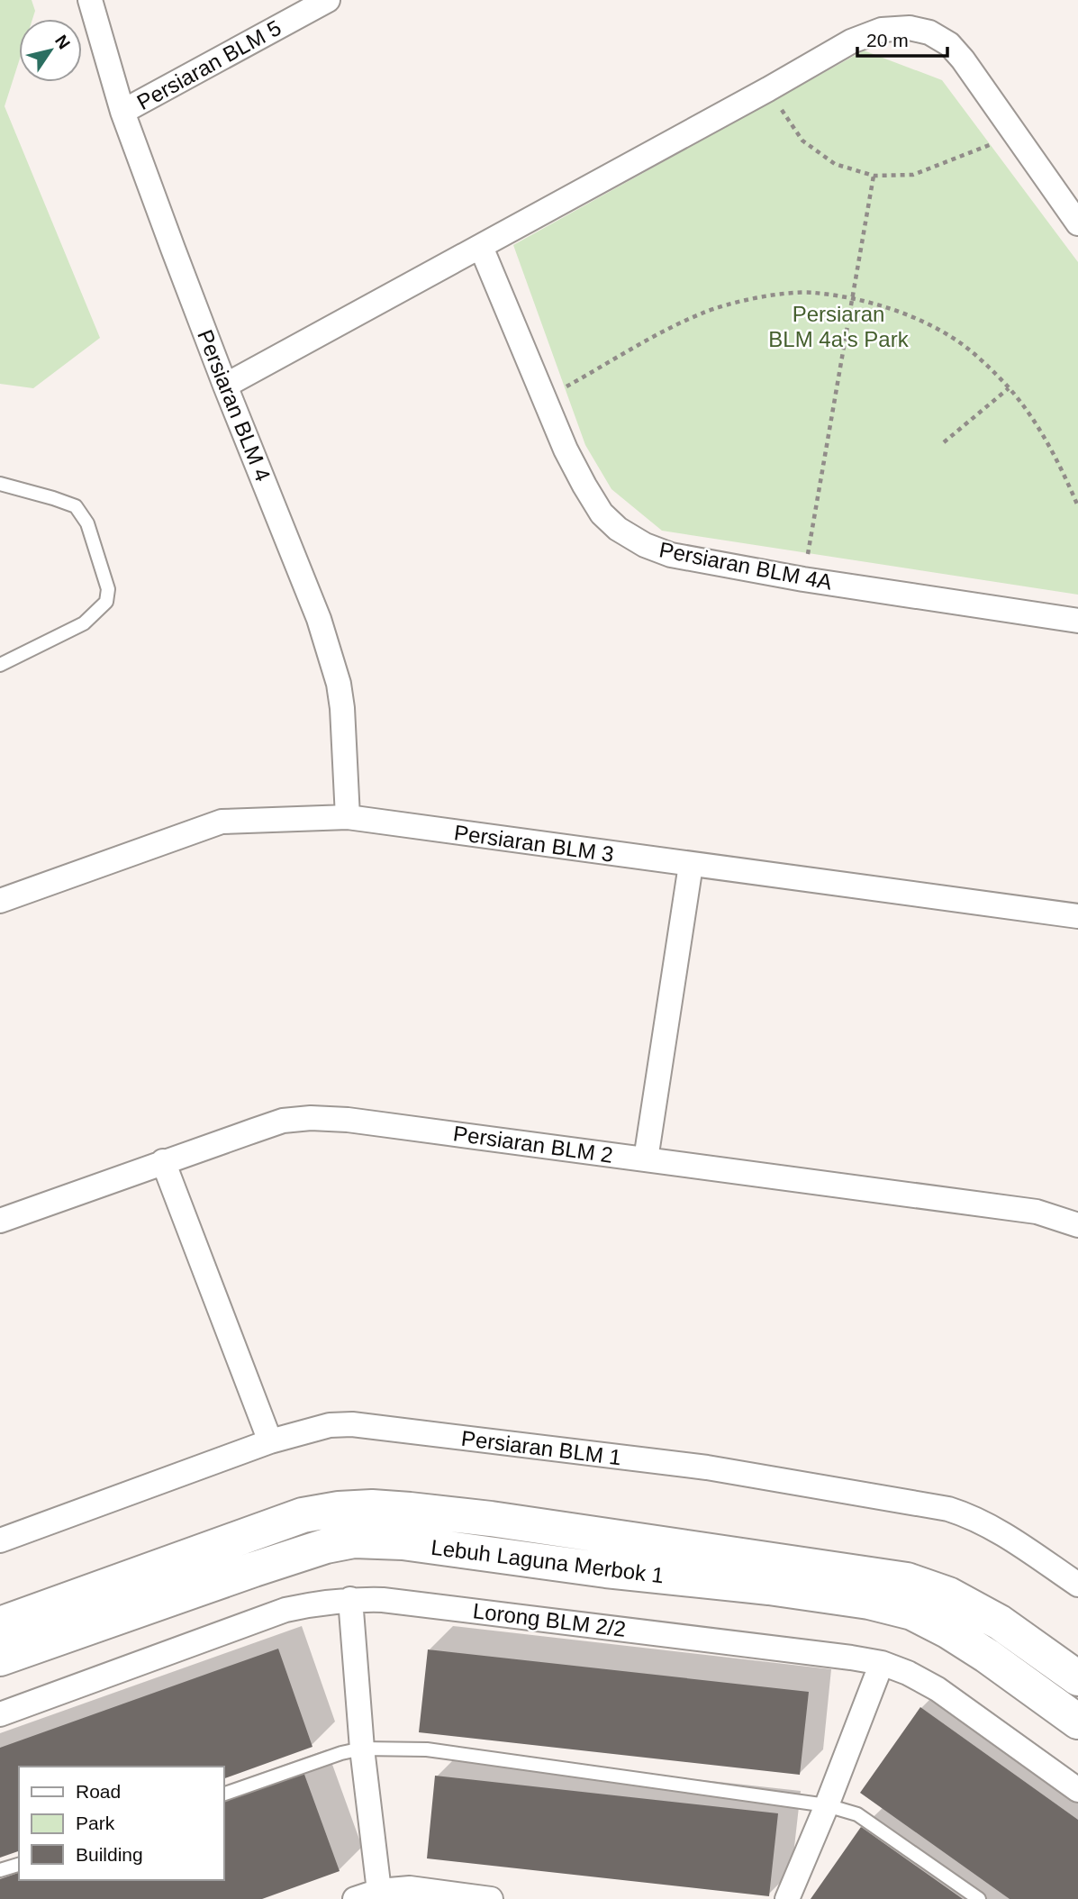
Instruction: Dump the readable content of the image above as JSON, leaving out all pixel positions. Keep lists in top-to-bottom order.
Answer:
{
  "streets": {
    "street": [
      "Persiaran BLM 5",
      "Persiaran BLM 4",
      "Persiaran BLM 4A",
      "Persiaran BLM 3",
      "Persiaran BLM 2",
      "Persiaran BLM 1",
      "Lebuh Laguna Merbok 1",
      "Lorong BLM 2/2"
    ]
  },
  "crossings": [
    ["Persiaran BLM 5", "Persiaran BLM 4"],
    ["Persiaran BLM 4", "Persiaran BLM 3"]
  ],
  "parks": ["Persiaran BLM 4a's Park"],
  "legend": ["Road", "Park", "Building"],
  "scale_bar": "20 m",
  "north": "top right"
}
